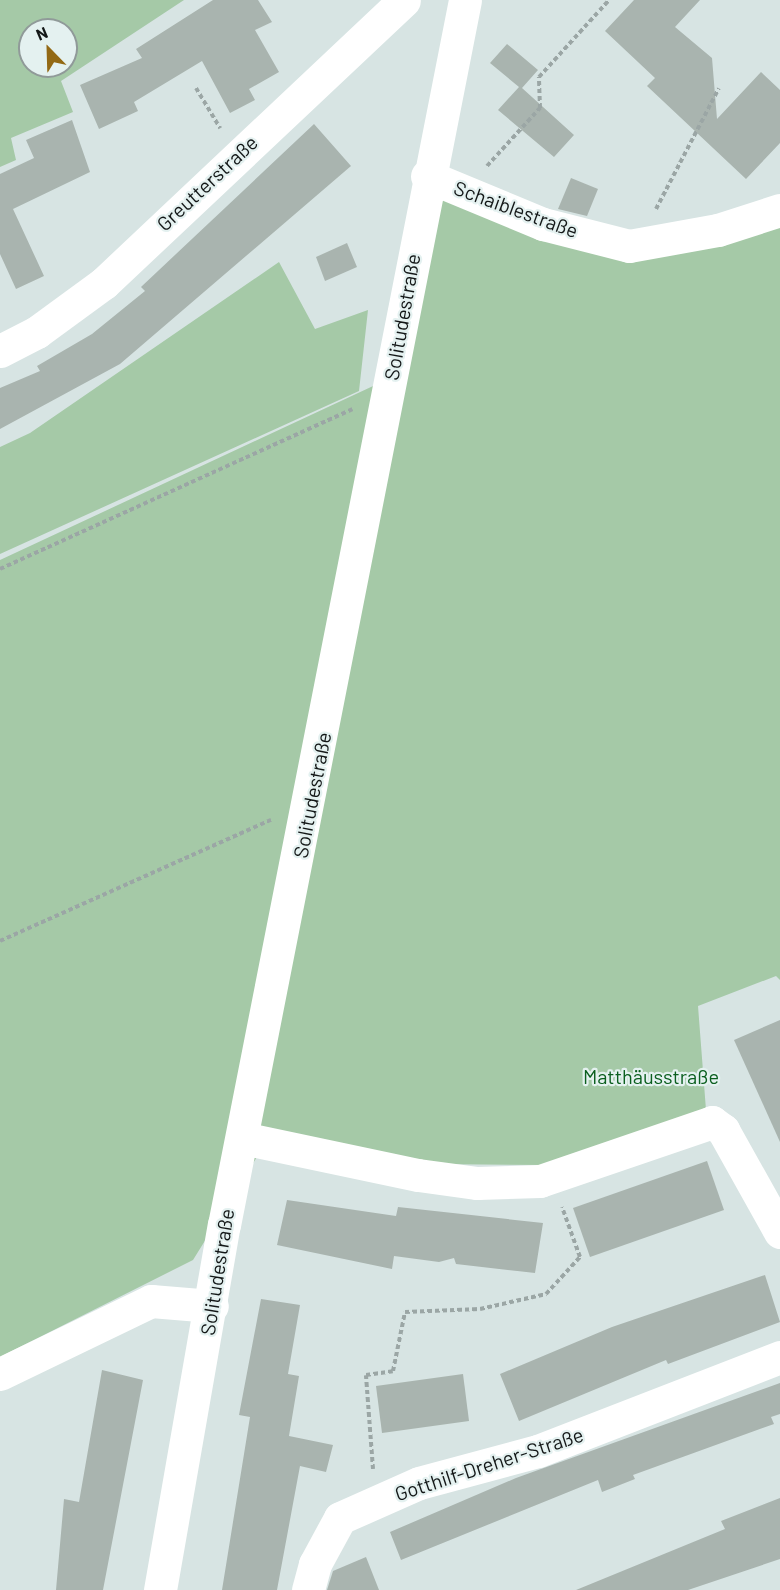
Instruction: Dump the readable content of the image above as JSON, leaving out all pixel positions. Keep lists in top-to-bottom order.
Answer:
{
  "streets": {
    "street": [
      "Greutterstraße",
      "Schaiblestraße",
      "Solitudestraße",
      "Gotthilf-Dreher-Straße"
    ]
  },
  "crossings": [
    ["Schaiblestraße", "Solitudestraße"]
  ],
  "parks": ["Matthäusstraße"],
  "north": "top left"
}
